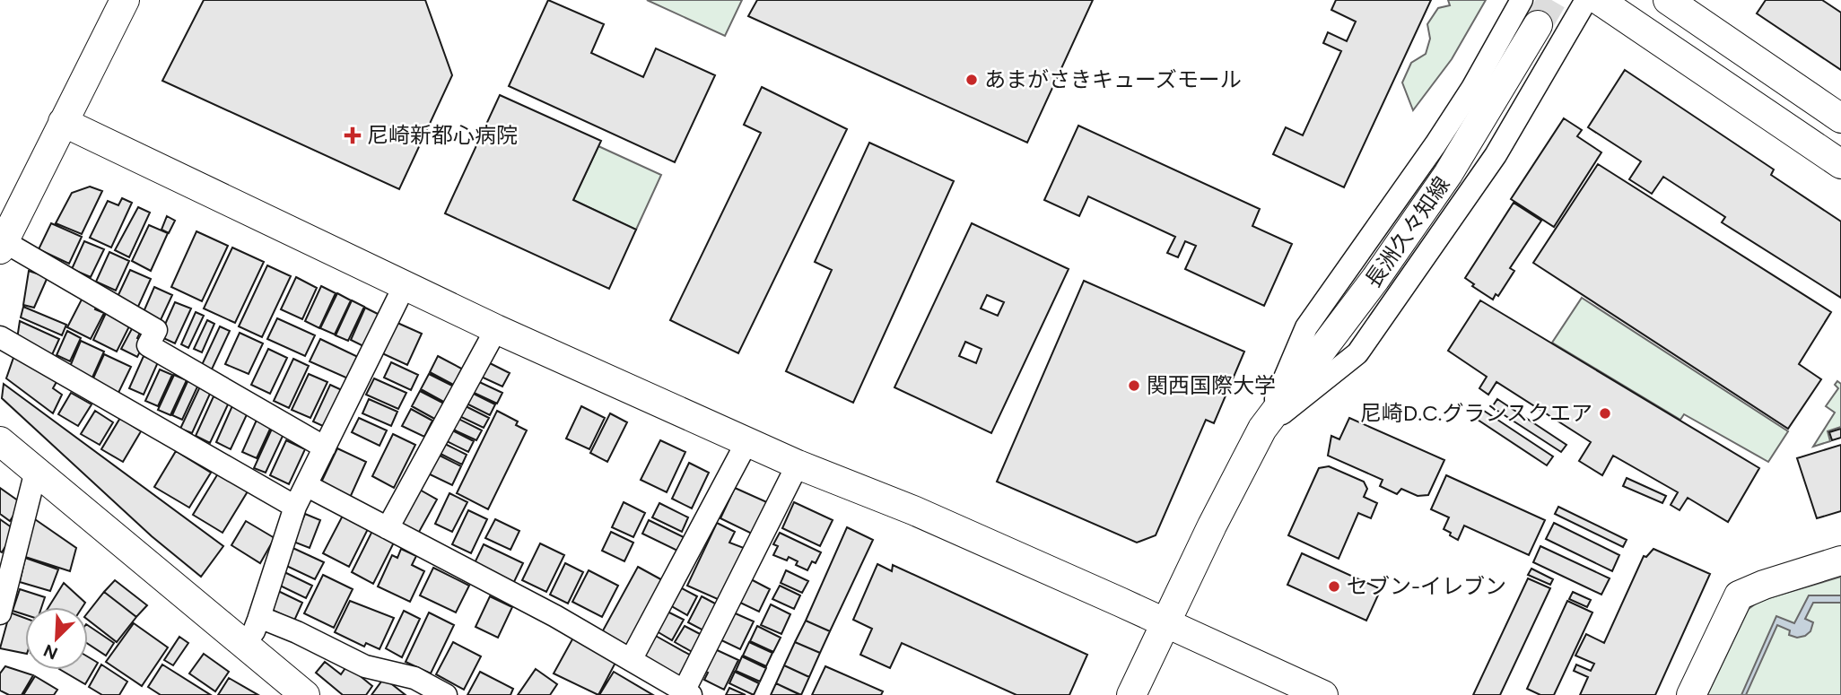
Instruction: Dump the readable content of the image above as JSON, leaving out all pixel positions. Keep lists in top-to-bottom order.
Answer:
{
  "streets": {
    "street": ["長洲久々知線"]
  },
  "places": {
    "other": [
      "あまがさきキューズモール",
      "関西国際大学",
      "尼崎D.C.グランスクエア",
      "セブン-イレブン"
    ],
    "health": ["尼崎新都心病院"]
  },
  "north": "bottom left"
}
